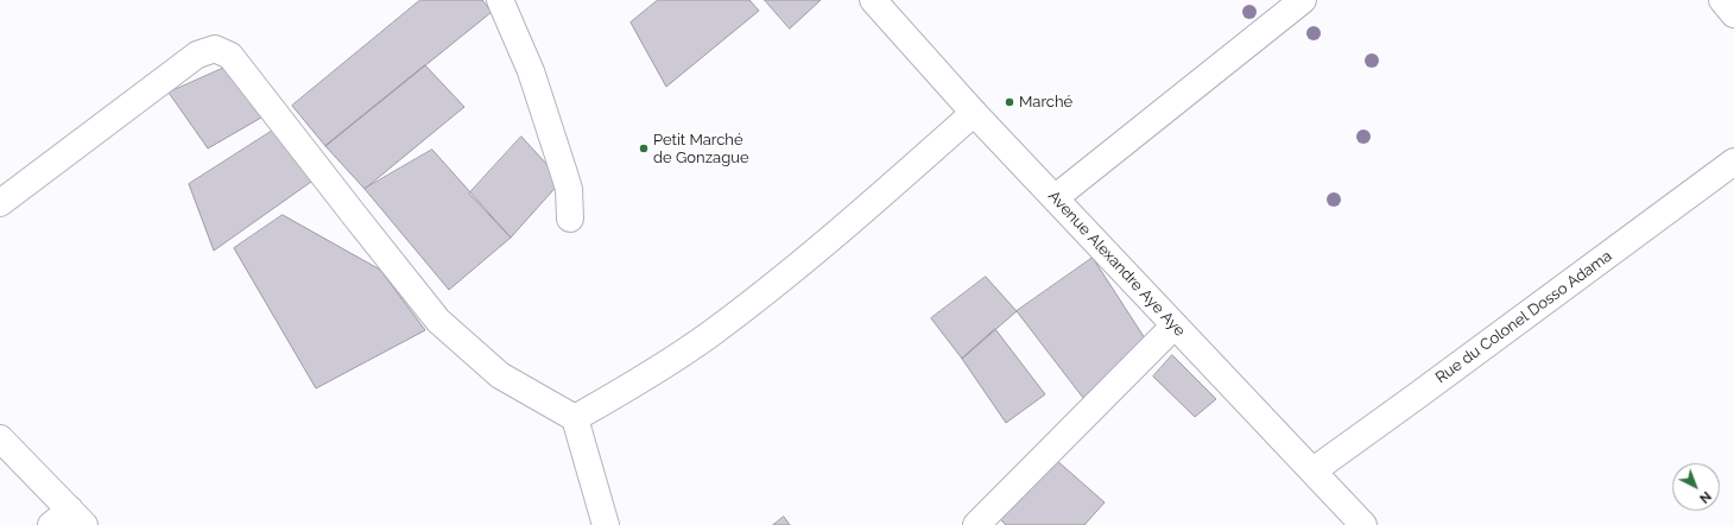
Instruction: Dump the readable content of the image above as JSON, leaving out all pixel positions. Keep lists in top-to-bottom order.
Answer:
{
  "streets": {
    "street": ["Avenue Alexandre Aye Aye", "Rue du Colonel Dosso Adama"]
  },
  "crossings": [
    ["Avenue Alexandre Aye Aye", "Rue du Colonel Dosso Adama"]
  ],
  "places": ["Marché", "Petit Marché de Gonzague"],
  "north": "bottom right"
}
